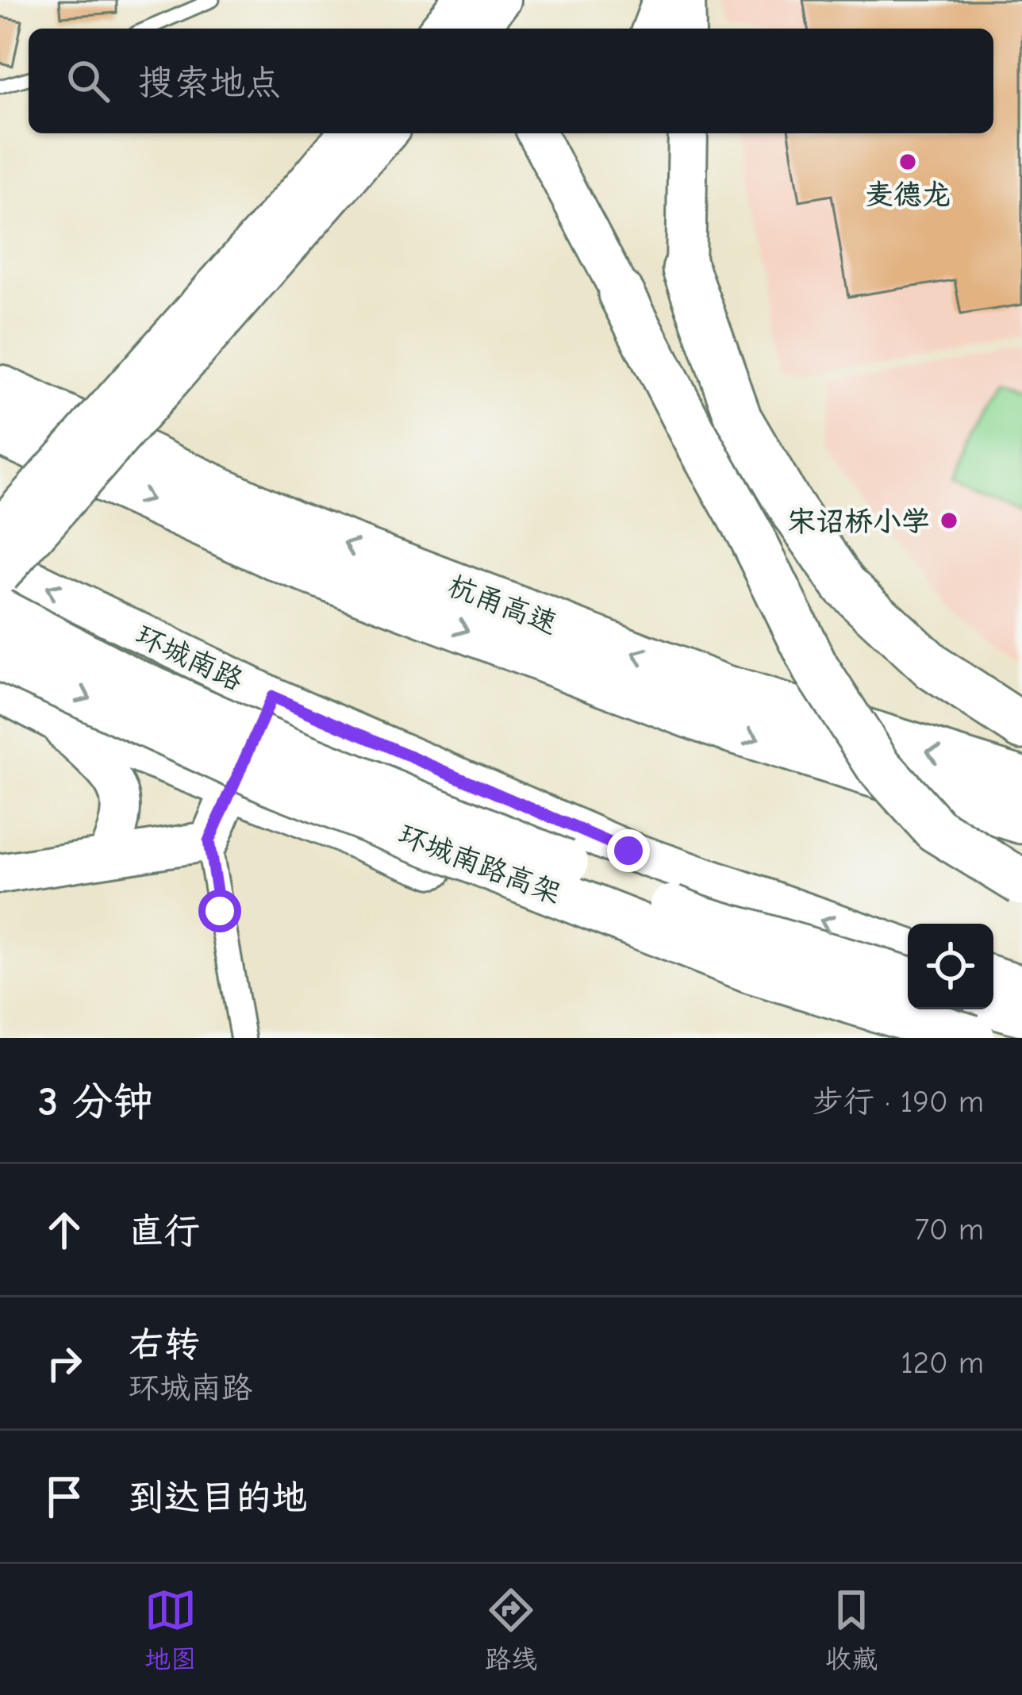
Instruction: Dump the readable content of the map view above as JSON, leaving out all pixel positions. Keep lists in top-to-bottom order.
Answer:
{
  "streets": {
    "highway": ["杭甬高速", "环城南路高架"],
    "main road": ["环城南路"]
  },
  "places": ["麦德龙", "宋诏桥小学"],
  "page": {
    "search": "搜索地点",
    "heading": ["3 分钟", "步行 · 190 m"],
    "list": [
      ["直行", "70 m"],
      ["右转", "环城南路", "120 m"],
      "到达目的地"
    ],
    "nav": ["地图", "路线", "收藏"]
  }
}
